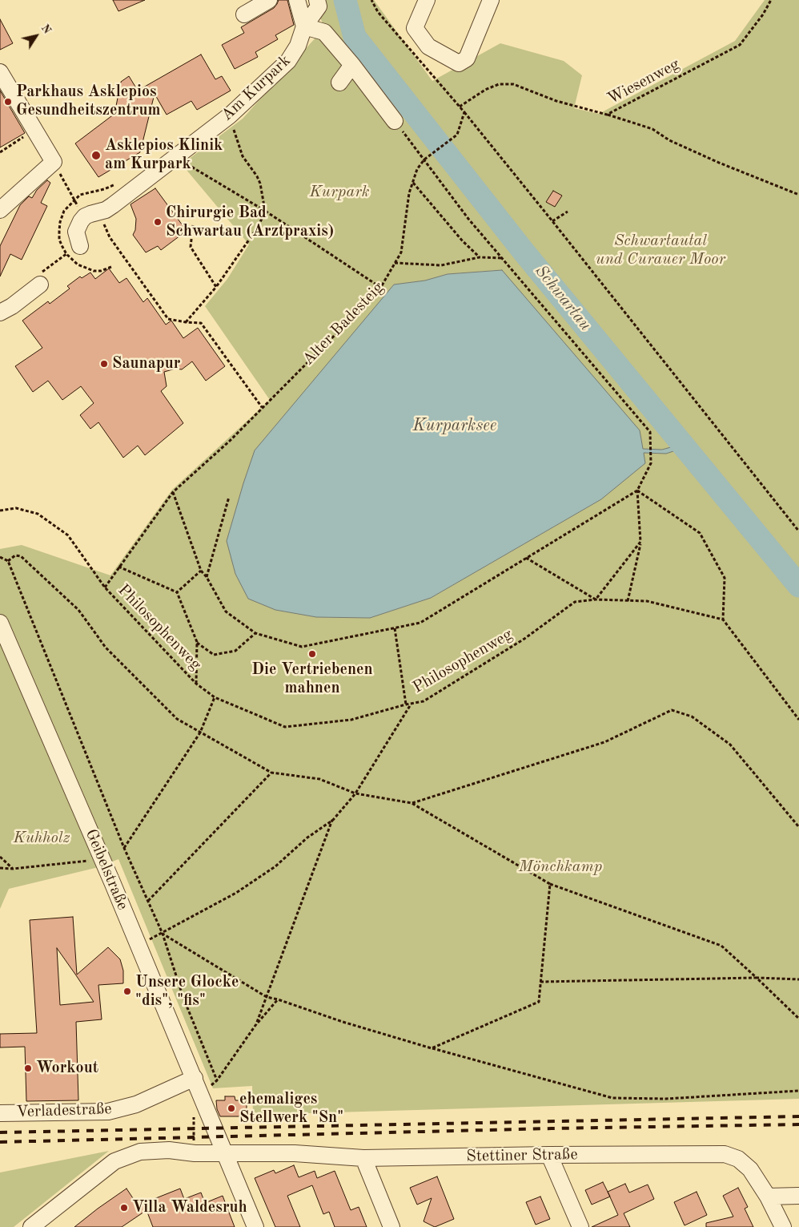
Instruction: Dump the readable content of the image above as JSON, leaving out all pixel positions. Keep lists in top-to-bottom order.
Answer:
{
  "streets": {
    "street": [
      "Am Kurpark",
      "Geibelstraße",
      "Verladestraße",
      "Stettiner Straße"
    ],
    "path": ["Wiesenweg", "Alter Badesteig", "Philosophenweg"]
  },
  "crossings": [
    ["Alter Badesteig", "Philosophenweg"],
    ["Geibelstraße", "Verladestraße"],
    ["Geibelstraße", "Stettiner Straße"]
  ],
  "water": ["Schwartau", "Kurparksee"],
  "parks": [
    "Kurpark",
    "Schwartautal und Curauer Moor",
    "Kuhholz",
    "Mönchkamp"
  ],
  "places": [
    "Parkhaus Asklepios Gesundheitszentrum",
    "Asklepios Klinik am Kurpark",
    "Chirurgie Bad Schwartau (Arztpraxis)",
    "Saunapur",
    "Die Vertriebenen mahnen",
    "Unsere Glocke \"dis\", \"fis\"",
    "Workout",
    "ehemaliges Stellwerk \"Sn\"",
    "Villa Waldesruh"
  ],
  "north": "top right"
}
